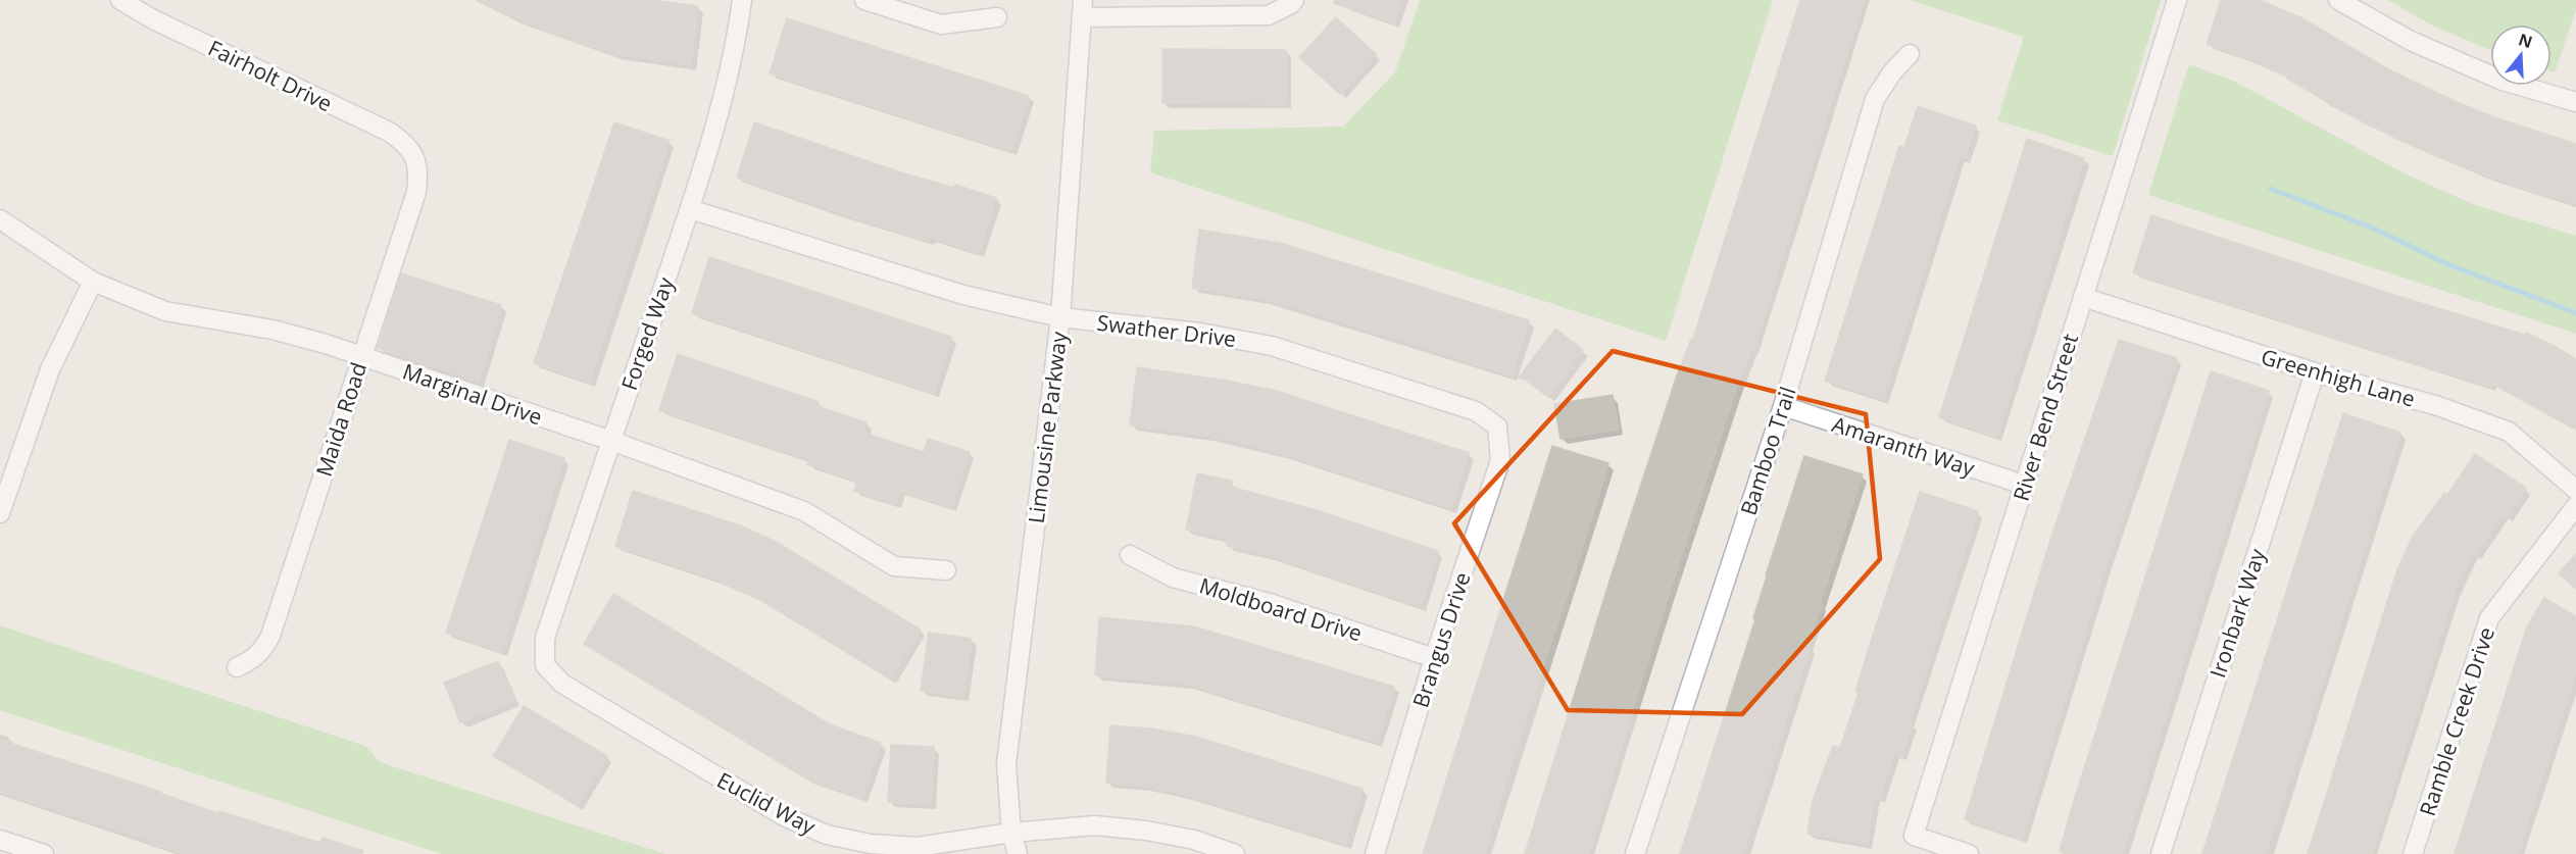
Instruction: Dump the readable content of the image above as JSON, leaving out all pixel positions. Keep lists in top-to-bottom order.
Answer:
{
  "streets": {
    "street": [
      "Fairholt Drive",
      "Swather Drive",
      "Forged Way",
      "Greenhigh Lane",
      "Marginal Drive",
      "River Bend Street",
      "Maida Road",
      "Limousine Parkway",
      "Amaranth Way",
      "Bamboo Trail",
      "Moldboard Drive",
      "Ironbark Way",
      "Brangus Drive",
      "Ramble Creek Drive",
      "Euclid Way"
    ]
  },
  "crossings": [
    ["Fairholt Drive", "Maida Road"],
    ["Swather Drive", "Forged Way"],
    ["Swather Drive", "Limousine Parkway"],
    ["Swather Drive", "Brangus Drive"],
    ["Forged Way", "Marginal Drive"],
    ["Forged Way", "Euclid Way"],
    ["Greenhigh Lane", "River Bend Street"],
    ["Greenhigh Lane", "Ironbark Way"],
    ["Marginal Drive", "Maida Road"],
    ["River Bend Street", "Amaranth Way"],
    ["Limousine Parkway", "Euclid Way"],
    ["Amaranth Way", "Bamboo Trail"],
    ["Moldboard Drive", "Brangus Drive"]
  ],
  "north": "top"
}
